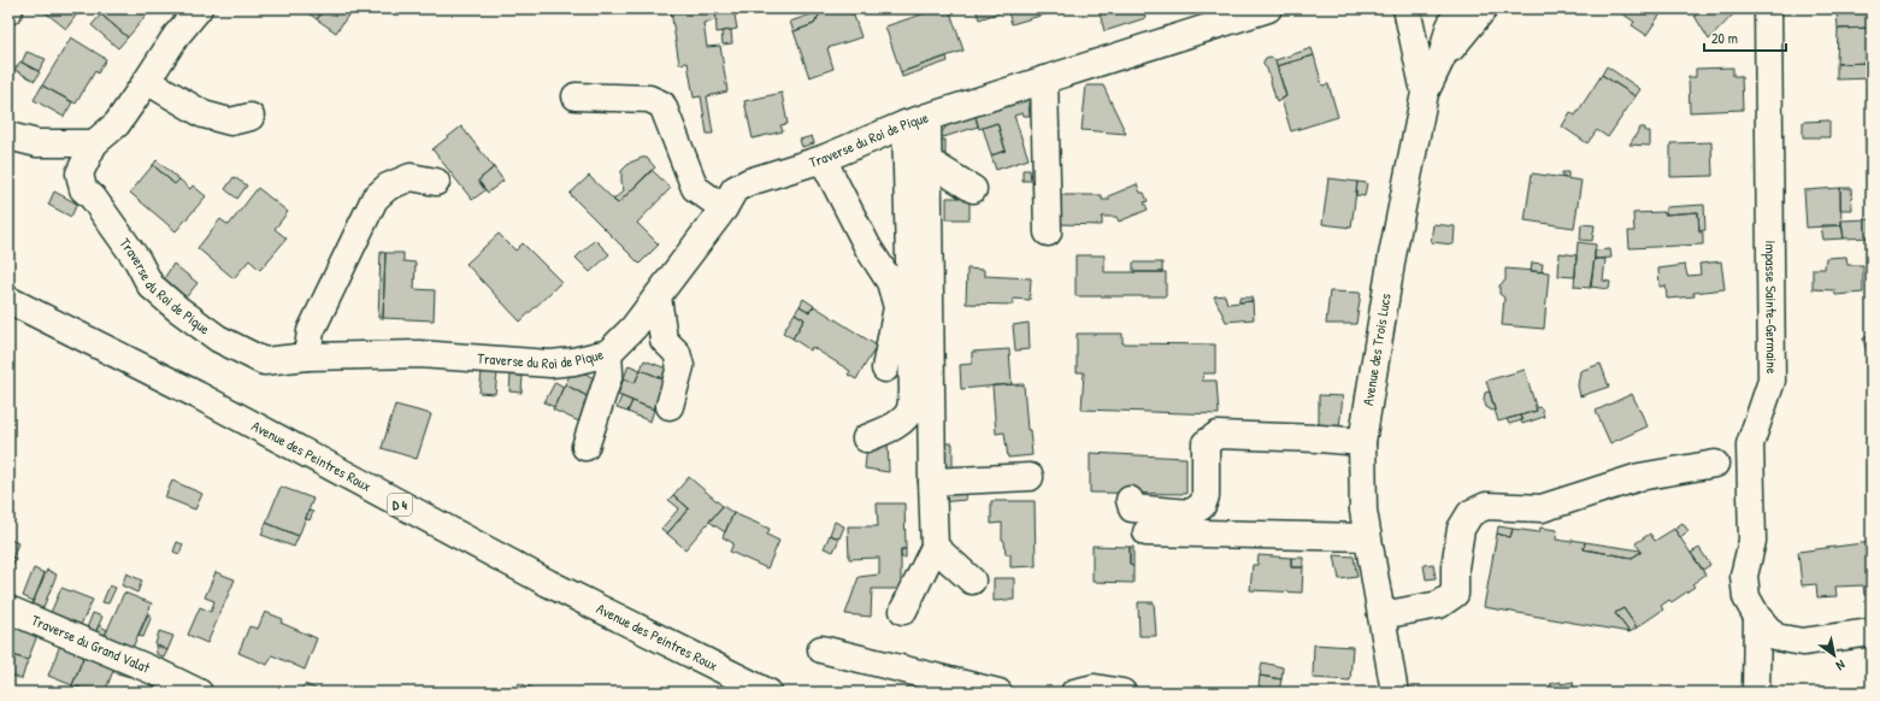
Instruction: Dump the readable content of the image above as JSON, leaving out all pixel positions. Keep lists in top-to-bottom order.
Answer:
{
  "streets": {
    "street": [
      "Traverse du Roi de Pique",
      "Impasse Sainte-Germaine",
      "Avenue des Trois Lucs",
      "Avenue des Peintres Roux",
      "D 4",
      "Traverse du Grand Valat"
    ]
  },
  "scale_bar": "20 m",
  "north": "bottom right"
}
